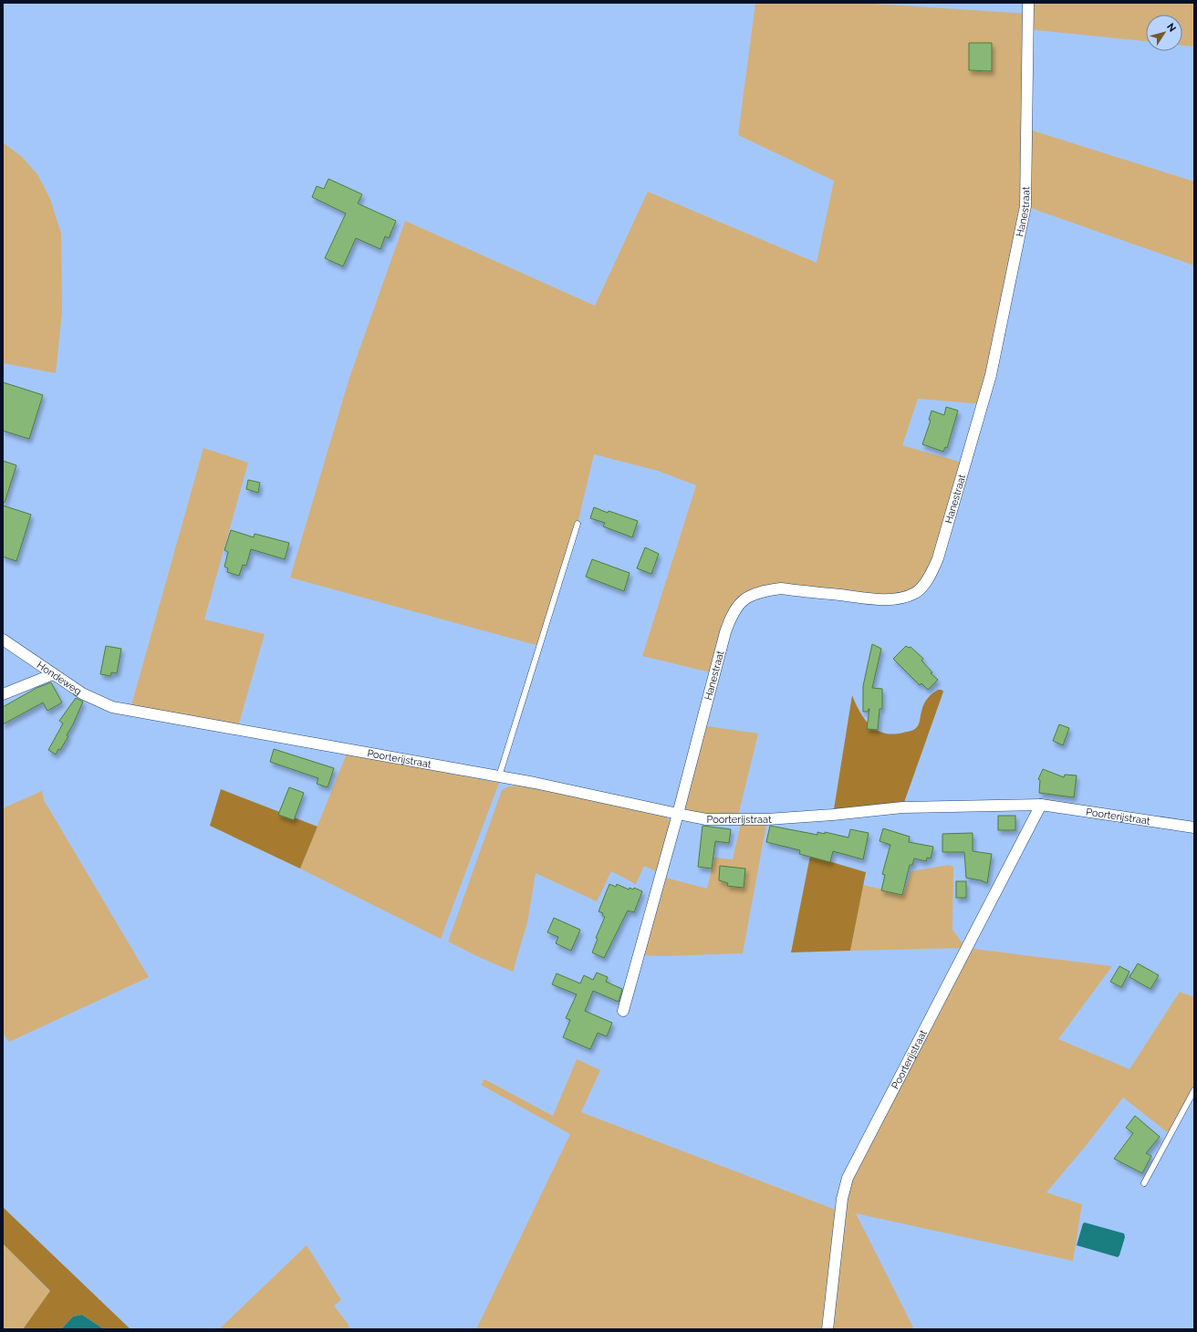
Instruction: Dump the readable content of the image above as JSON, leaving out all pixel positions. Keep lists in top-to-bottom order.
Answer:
{
  "streets": {
    "street": ["Hanestraat", "Hondeweg", "Poorterijstraat"]
  },
  "crossings": [
    ["Hanestraat", "Poorterijstraat"],
    ["Hondeweg", "Poorterijstraat"]
  ],
  "north": "top right"
}
